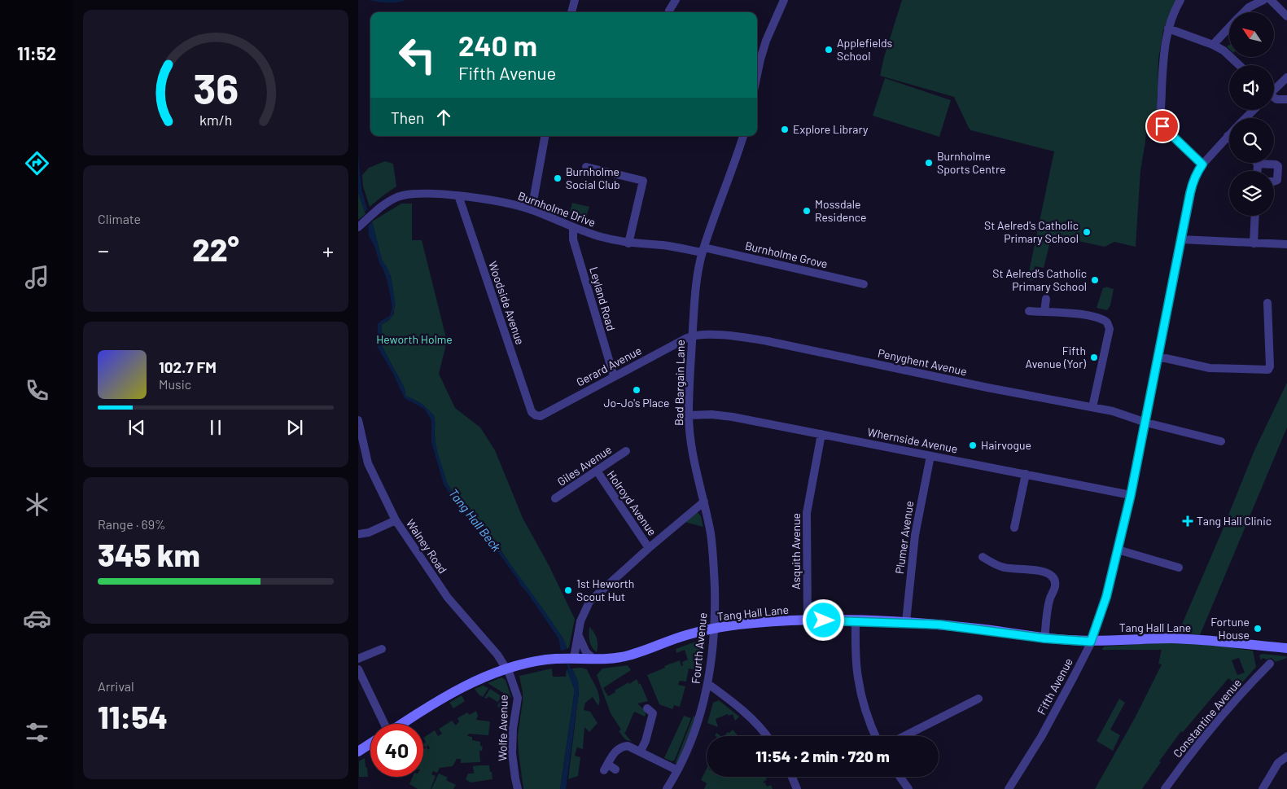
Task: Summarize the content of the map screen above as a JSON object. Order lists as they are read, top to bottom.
{
  "streets": {
    "street": [
      "Burnholme Drive",
      "Burnholme Grove",
      "Leyland Road",
      "Woodside Avenue",
      "Penyghent Avenue",
      "Gerard Avenue",
      "Bad Bargain Lane",
      "Whernside Avenue",
      "Giles Avenue",
      "Holroyd Avenue",
      "Plumer Avenue",
      "Walney Road",
      "Asquith Avenue",
      "Tang Hall Lane",
      "Fourth Avenue",
      "Fifth Avenue",
      "Constantine Avenue",
      "Wolfe Avenue"
    ]
  },
  "crossings": [
    ["Burnholme Drive", "Burnholme Grove"],
    ["Burnholme Drive", "Leyland Road"],
    ["Burnholme Drive", "Woodside Avenue"],
    ["Burnholme Drive", "Bad Bargain Lane"],
    ["Burnholme Grove", "Bad Bargain Lane"],
    ["Leyland Road", "Gerard Avenue"],
    ["Woodside Avenue", "Gerard Avenue"],
    ["Penyghent Avenue", "Gerard Avenue"],
    ["Penyghent Avenue", "Bad Bargain Lane"],
    ["Penyghent Avenue", "Fifth Avenue"],
    ["Gerard Avenue", "Bad Bargain Lane"],
    ["Bad Bargain Lane", "Whernside Avenue"],
    ["Bad Bargain Lane", "Fourth Avenue"],
    ["Whernside Avenue", "Plumer Avenue"],
    ["Whernside Avenue", "Asquith Avenue"],
    ["Whernside Avenue", "Fifth Avenue"],
    ["Giles Avenue", "Holroyd Avenue"],
    ["Plumer Avenue", "Tang Hall Lane"],
    ["Walney Road", "Tang Hall Lane"],
    ["Walney Road", "Wolfe Avenue"],
    ["Asquith Avenue", "Tang Hall Lane"],
    ["Tang Hall Lane", "Fourth Avenue"],
    ["Tang Hall Lane", "Fifth Avenue"],
    ["Tang Hall Lane", "Wolfe Avenue"]
  ],
  "water": ["Tang Hall Beck"],
  "parks": ["Heworth Holme"],
  "places": {
    "other": [
      "Applefields School",
      "Explore Library",
      "Burnholme Sports Centre",
      "Burnholme Social Club",
      "Mossdale Residence",
      "St Aelred's Catholic Primary School",
      "St Aelred’s Catholic Primary School",
      "Fifth Avenue (Yor)",
      "Jo-Jo's Place",
      "Hairvogue",
      "1st Heworth Scout Hut",
      "Fortune House"
    ],
    "health": ["Tang Hall Clinic"]
  },
  "north": "top left",
  "page": {
    "tabs": "11:52",
    "turn": ["240 m", "Fifth Avenue"],
    "then": "Then",
    "tile": [
      "Climate",
      ["Range · 69%", "345 km"],
      ["Arrival", "11:54"]
    ],
    "heat": ["−", "22°", "+"],
    "song": ["102.7 FM", "Music"],
    "limit": "40",
    "trip": "11:54 · 2 min · 720 m",
    "gauge": ["36", "km/h"]
  }
}
